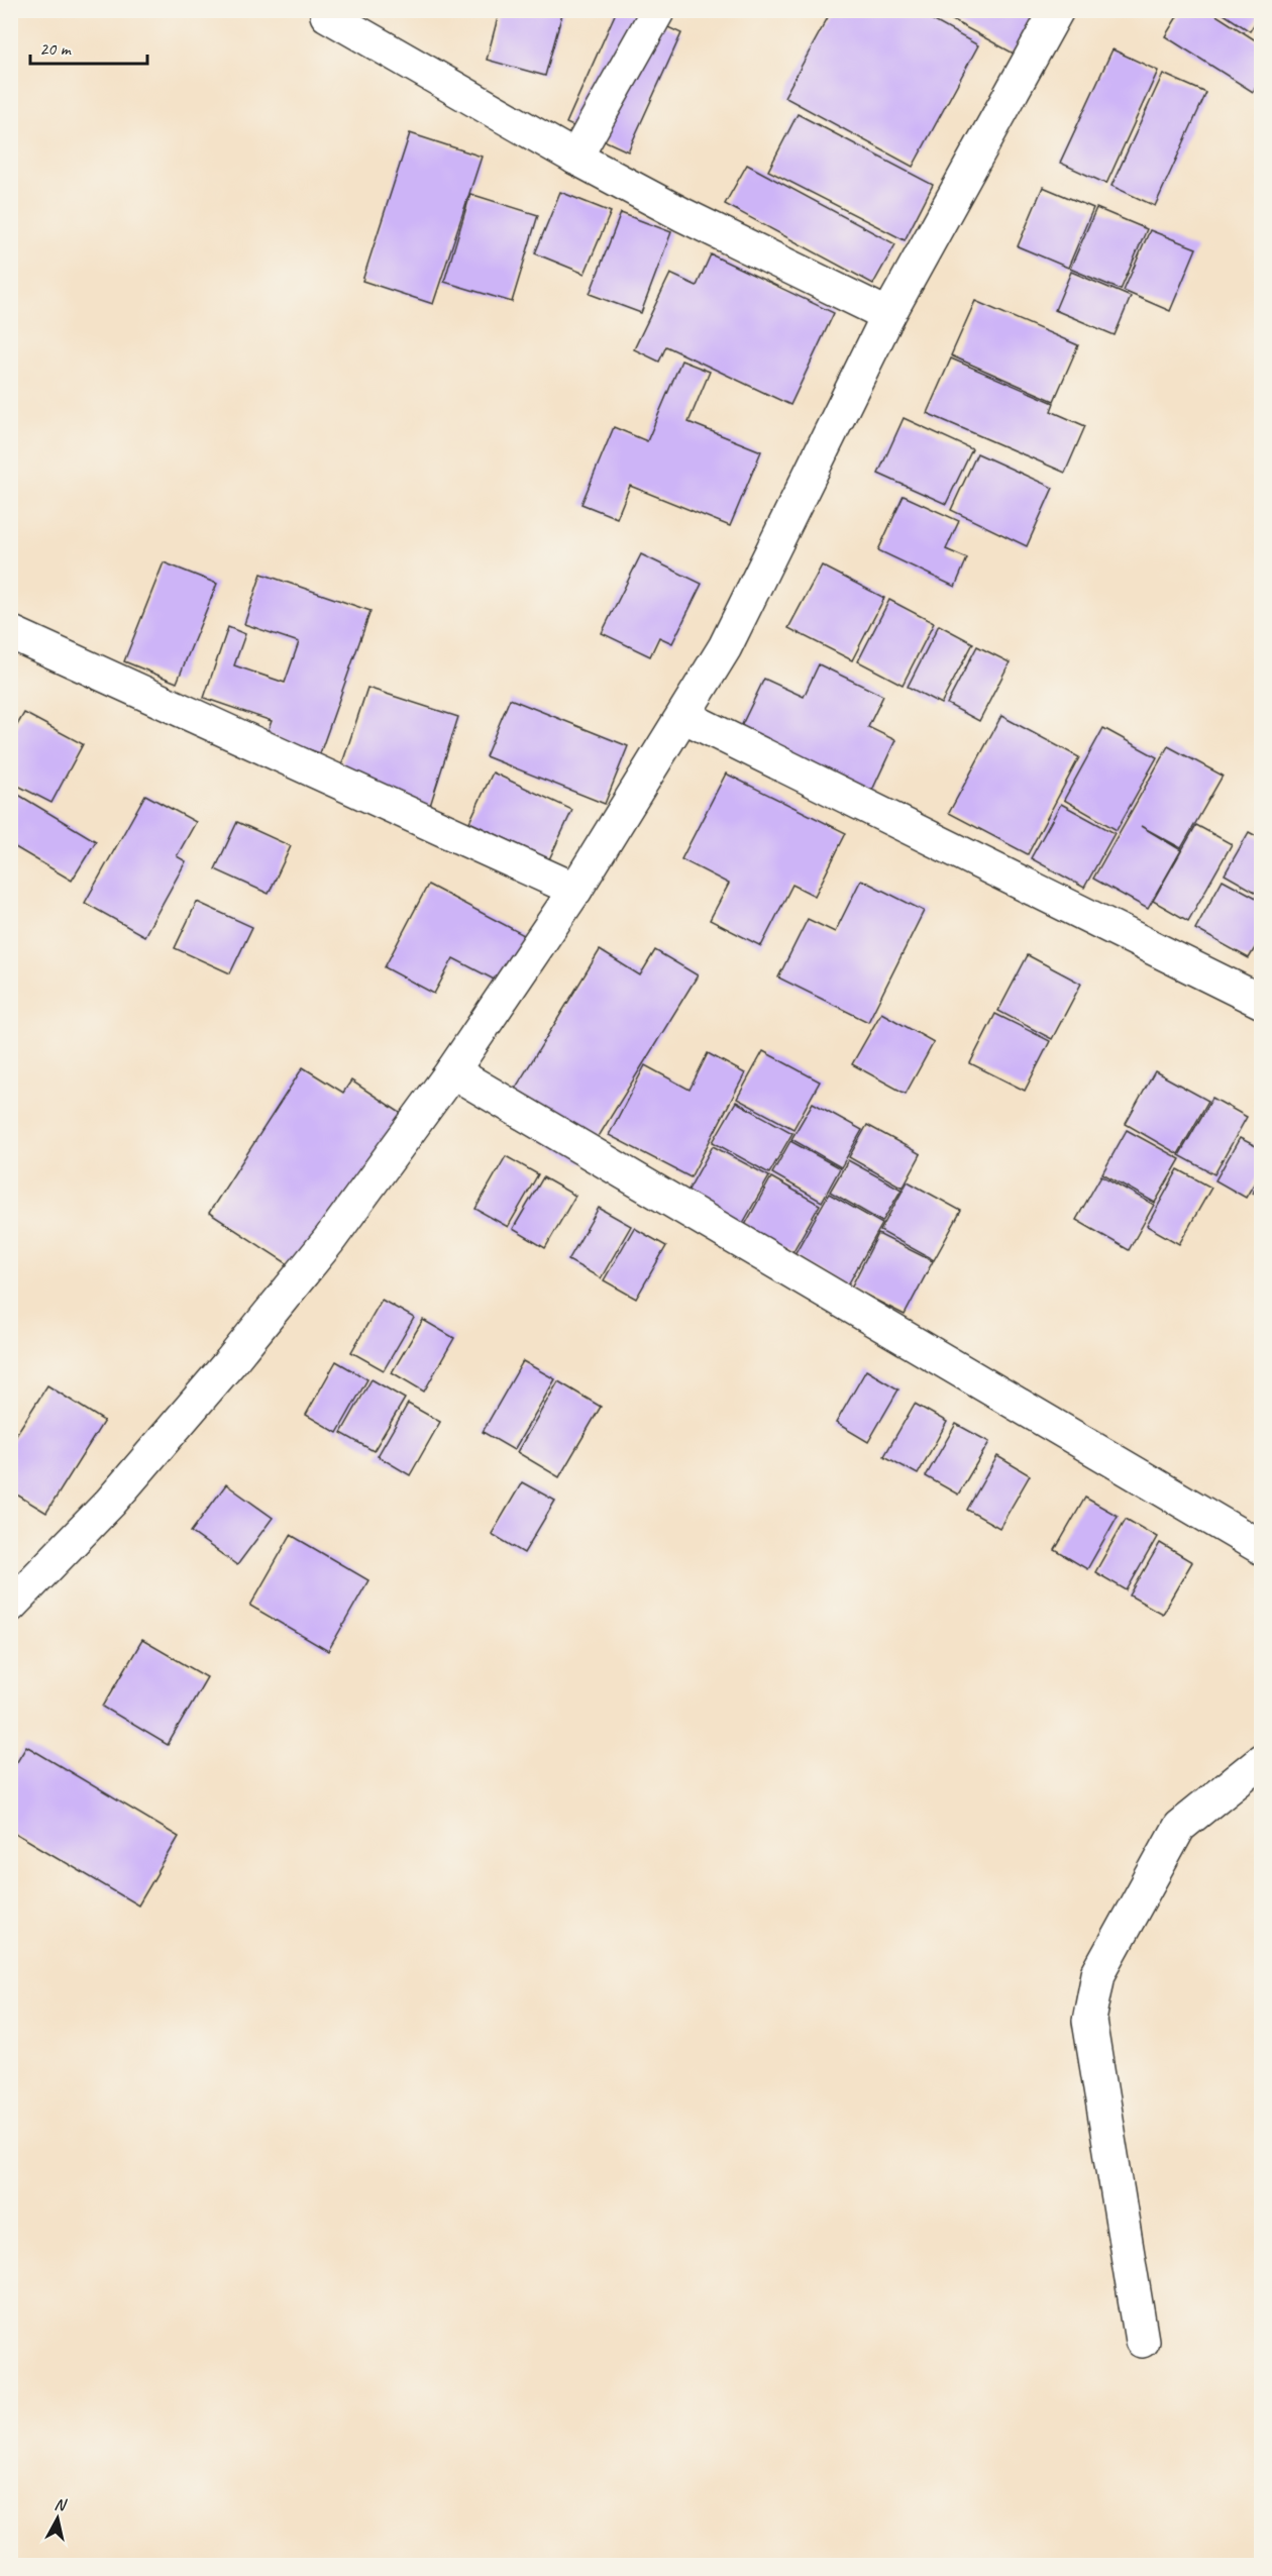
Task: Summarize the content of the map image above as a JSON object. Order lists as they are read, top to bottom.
{
  "scale_bar": "20 m",
  "north": "top"
}
